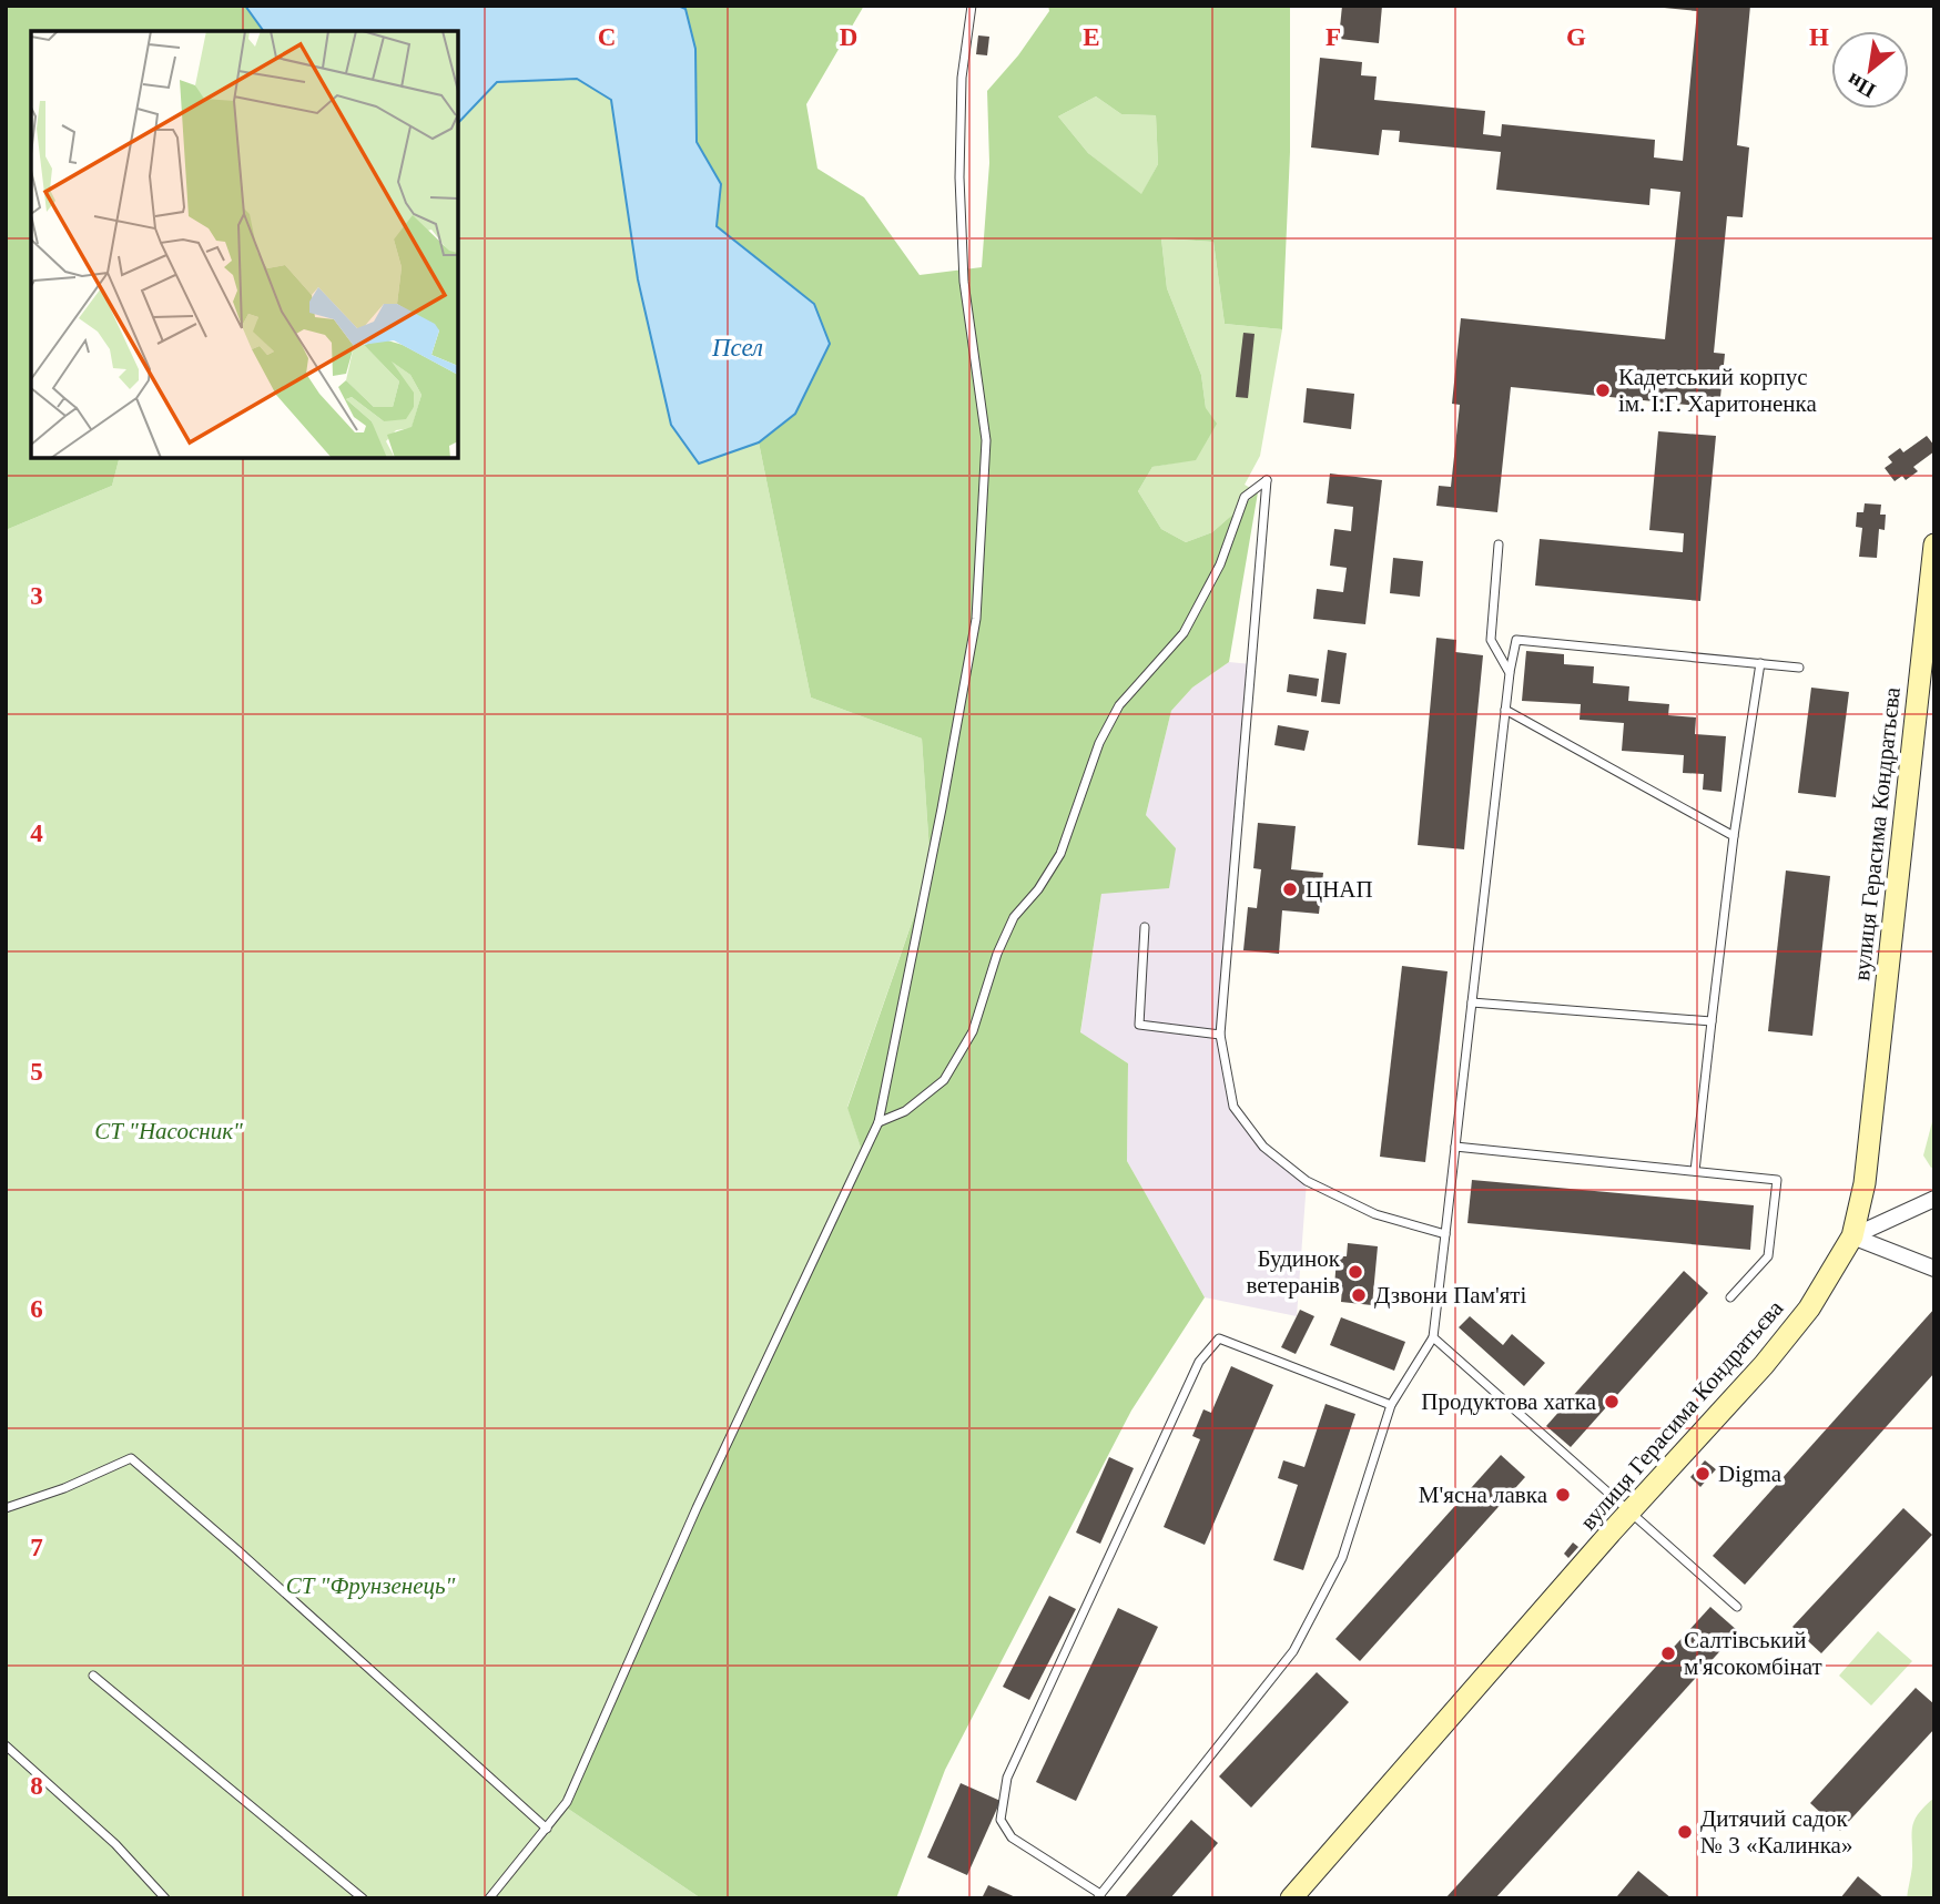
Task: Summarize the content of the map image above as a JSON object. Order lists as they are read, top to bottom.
{
  "streets": {
    "main road": ["вулиця Герасима Кондратьєва"]
  },
  "water": ["Псел"],
  "parks": ["СТ \"Насосник\"", "СТ \"Фрунзенець\""],
  "places": [
    "Кадетський корпус ім. І.Г. Харитоненка",
    "ЦНАП",
    "Будинок ветеранів",
    "Дзвони Пам'яті",
    "Продуктова хатка",
    "Digma",
    "М'ясна лавка",
    "Салтівський м'ясокомбінат",
    "Дитячий садок № 3 «Калинка»"
  ],
  "north": "bottom left",
  "grid": {
    "columns": [
      "C",
      "D",
      "E",
      "F",
      "G",
      "H"
    ],
    "rows": [
      "3",
      "4",
      "5",
      "6",
      "7",
      "8"
    ]
  }
}
